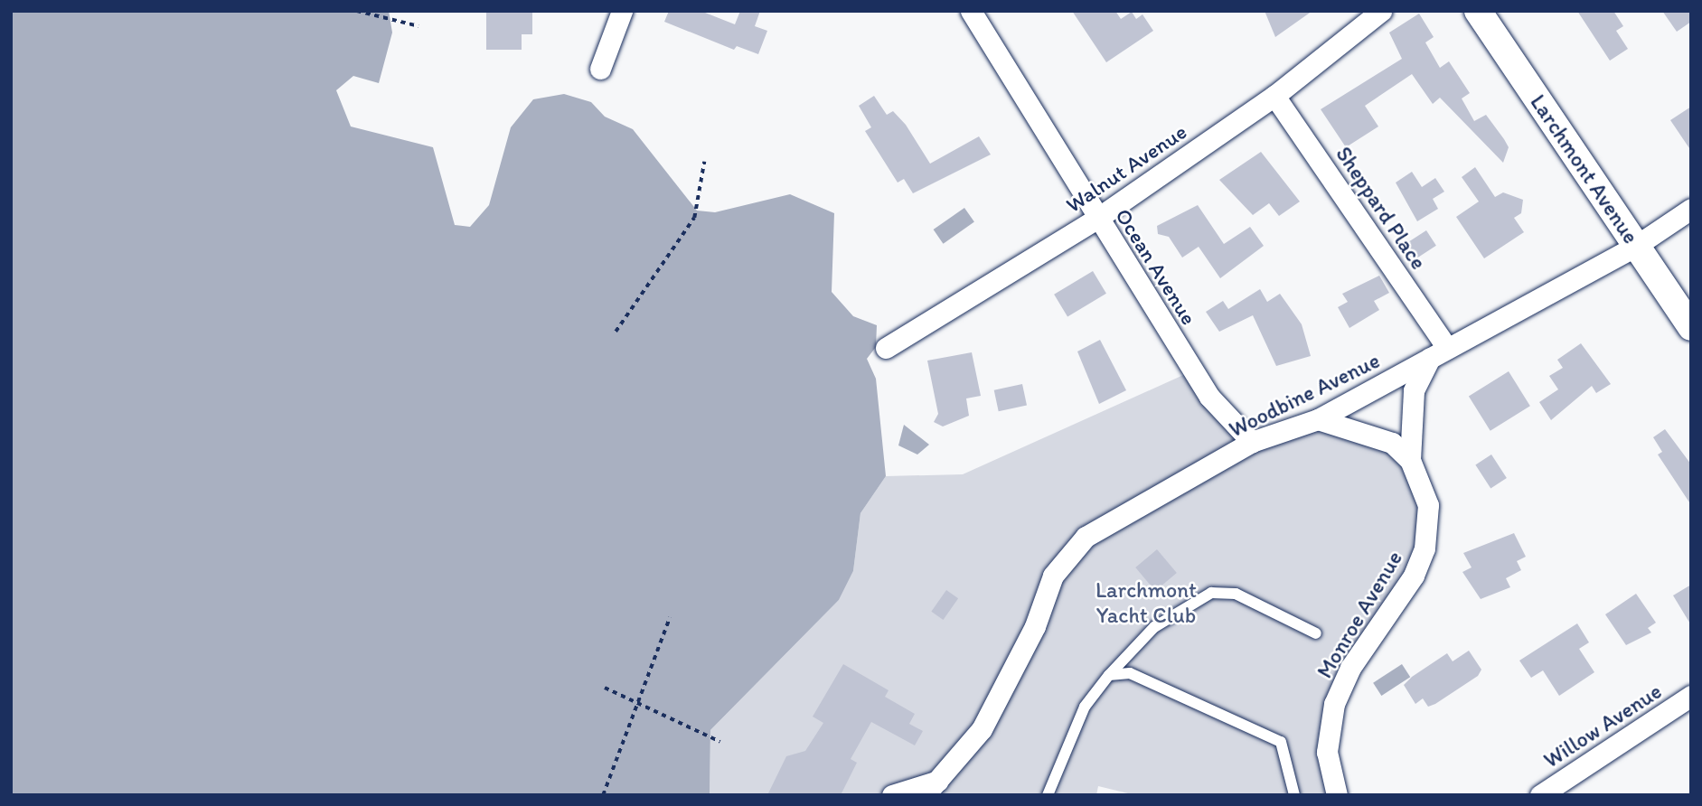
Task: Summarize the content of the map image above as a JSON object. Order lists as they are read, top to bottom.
{
  "streets": {
    "street": [
      "Walnut Avenue",
      "Larchmont Avenue",
      "Sheppard Place",
      "Ocean Avenue",
      "Woodbine Avenue",
      "Monroe Avenue",
      "Willow Avenue"
    ]
  },
  "crossings": [
    ["Walnut Avenue", "Sheppard Place"],
    ["Walnut Avenue", "Ocean Avenue"],
    ["Larchmont Avenue", "Woodbine Avenue"],
    ["Sheppard Place", "Woodbine Avenue"],
    ["Sheppard Place", "Monroe Avenue"],
    ["Ocean Avenue", "Woodbine Avenue"],
    ["Woodbine Avenue", "Monroe Avenue"]
  ],
  "parks": ["Larchmont Yacht Club"]
}
